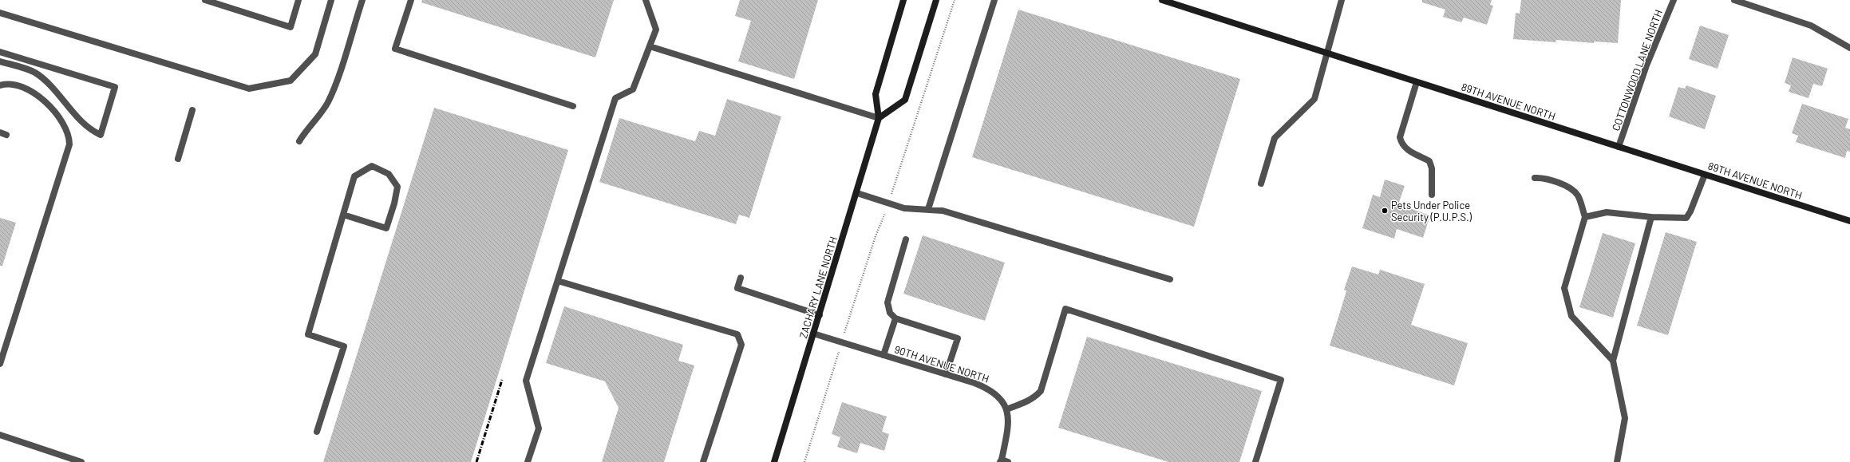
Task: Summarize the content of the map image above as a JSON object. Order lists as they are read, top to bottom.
{
  "streets": {
    "street": [
      "COTTONWOOD LANE NORTH",
      "89TH AVENUE NORTH",
      "ZACHARY LANE NORTH",
      "90TH AVENUE NORTH"
    ]
  },
  "crossings": [
    ["COTTONWOOD LANE NORTH", "89TH AVENUE NORTH"],
    ["ZACHARY LANE NORTH", "90TH AVENUE NORTH"]
  ],
  "places": ["Pets Under Police Security (P.U.P.S.)"]
}
